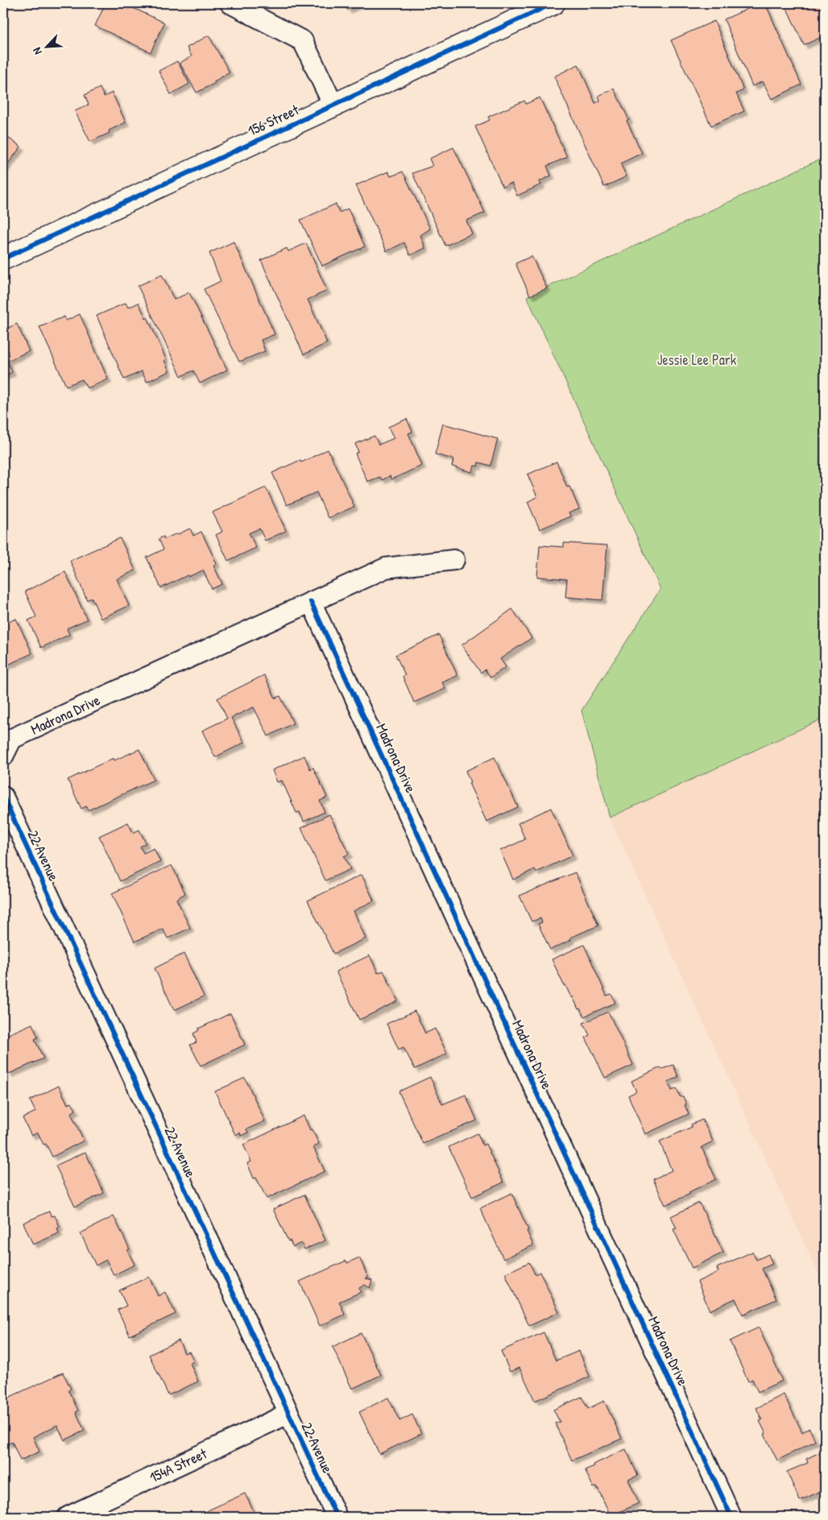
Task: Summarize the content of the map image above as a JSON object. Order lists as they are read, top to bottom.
{
  "streets": {
    "street": [
      "156 Street",
      "Madrona Drive",
      "22 Avenue",
      "154A Street"
    ]
  },
  "crossings": [
    ["22 Avenue", "154A Street"]
  ],
  "parks": ["Jessie Lee Park"],
  "north": "bottom left"
}
